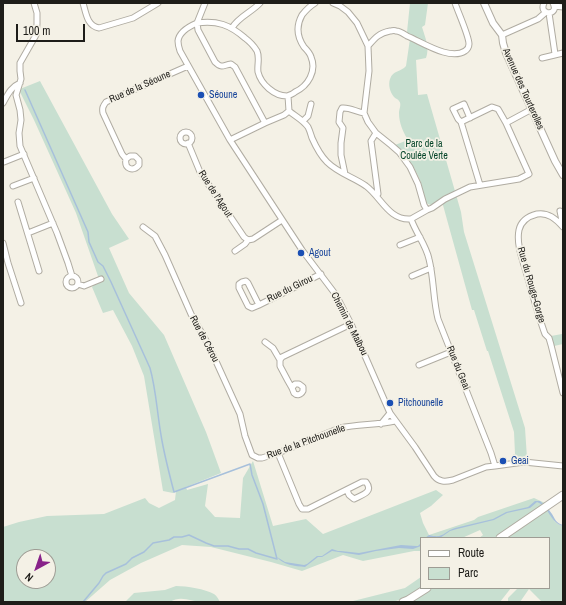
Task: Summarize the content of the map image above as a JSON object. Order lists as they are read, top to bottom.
{
  "streets": {
    "street": [
      "Rue de la Séoune",
      "Avenue des Tourterelles",
      "Rue de l'Agout",
      "Rue du Rouge-Gorge",
      "Rue du Girou",
      "Chemin de Malbou",
      "Rue de Cérou",
      "Rue du Geai",
      "Rue de la Pitchounelle"
    ]
  },
  "crossings": [
    ["Rue de la Séoune", "Chemin de Malbou"],
    ["Rue du Girou", "Chemin de Malbou"],
    ["Chemin de Malbou", "Rue du Geai"],
    ["Chemin de Malbou", "Rue de la Pitchounelle"],
    ["Rue de Cérou", "Rue de la Pitchounelle"]
  ],
  "parks": ["Parc de la Coulée Verte"],
  "places": [
    "Séoune",
    "Agout",
    "Pitchounelle",
    "Geai"
  ],
  "legend": ["Route", "Parc"],
  "scale_bar": "100 m",
  "north": "bottom left"
}
